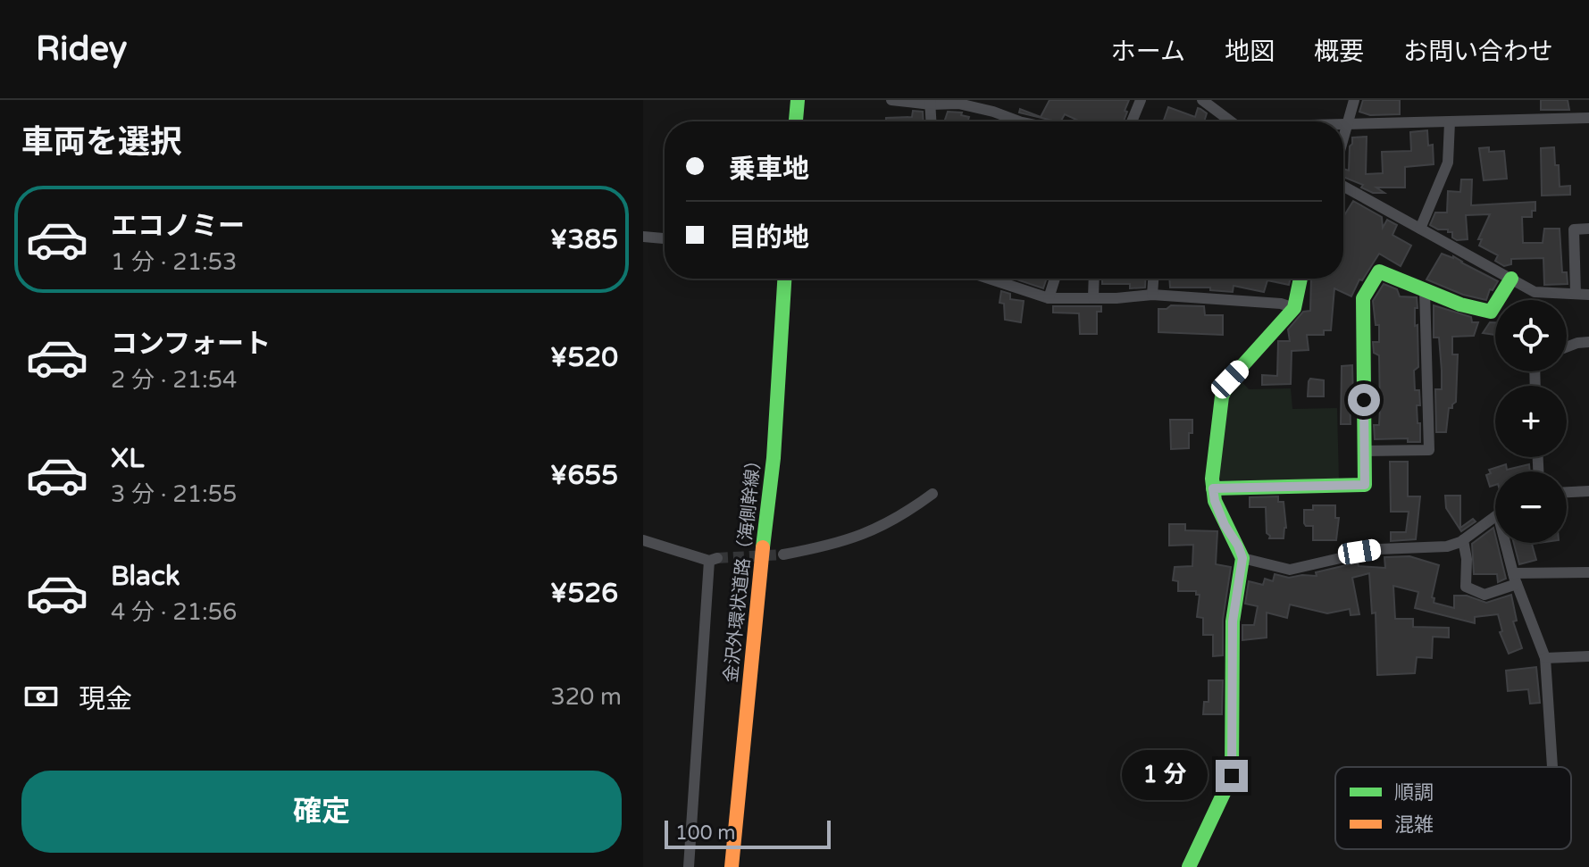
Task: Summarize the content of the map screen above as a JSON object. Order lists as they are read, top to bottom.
{
  "streets": {
    "street": ["金沢外環状道路（海側幹線）"]
  },
  "legend": ["順調", "混雑"],
  "scale_bar": "100 m",
  "page": {
    "header": "Ridey",
    "nav": [
      "ホーム",
      "地図",
      "概要",
      "お問い合わせ"
    ],
    "heading": "車両を選択",
    "banner": ["乗車地", "目的地"],
    "list": [
      {
        "name": "エコノミー",
        "note": "1 分 · 21:53",
        "value": "¥385"
      },
      {
        "name": "コンフォート",
        "note": "2 分 · 21:54",
        "value": "¥520"
      },
      {
        "name": "XL",
        "note": "3 分 · 21:55",
        "value": "¥655"
      },
      {
        "name": "Black",
        "note": "4 分 · 21:56",
        "value": "¥526"
      }
    ],
    "map_buttons": ["+", "−"],
    "pay": ["現金", "320 m"],
    "bubble": "1 分",
    "buttons": "確定",
    "scale": "100 m"
  }
}
